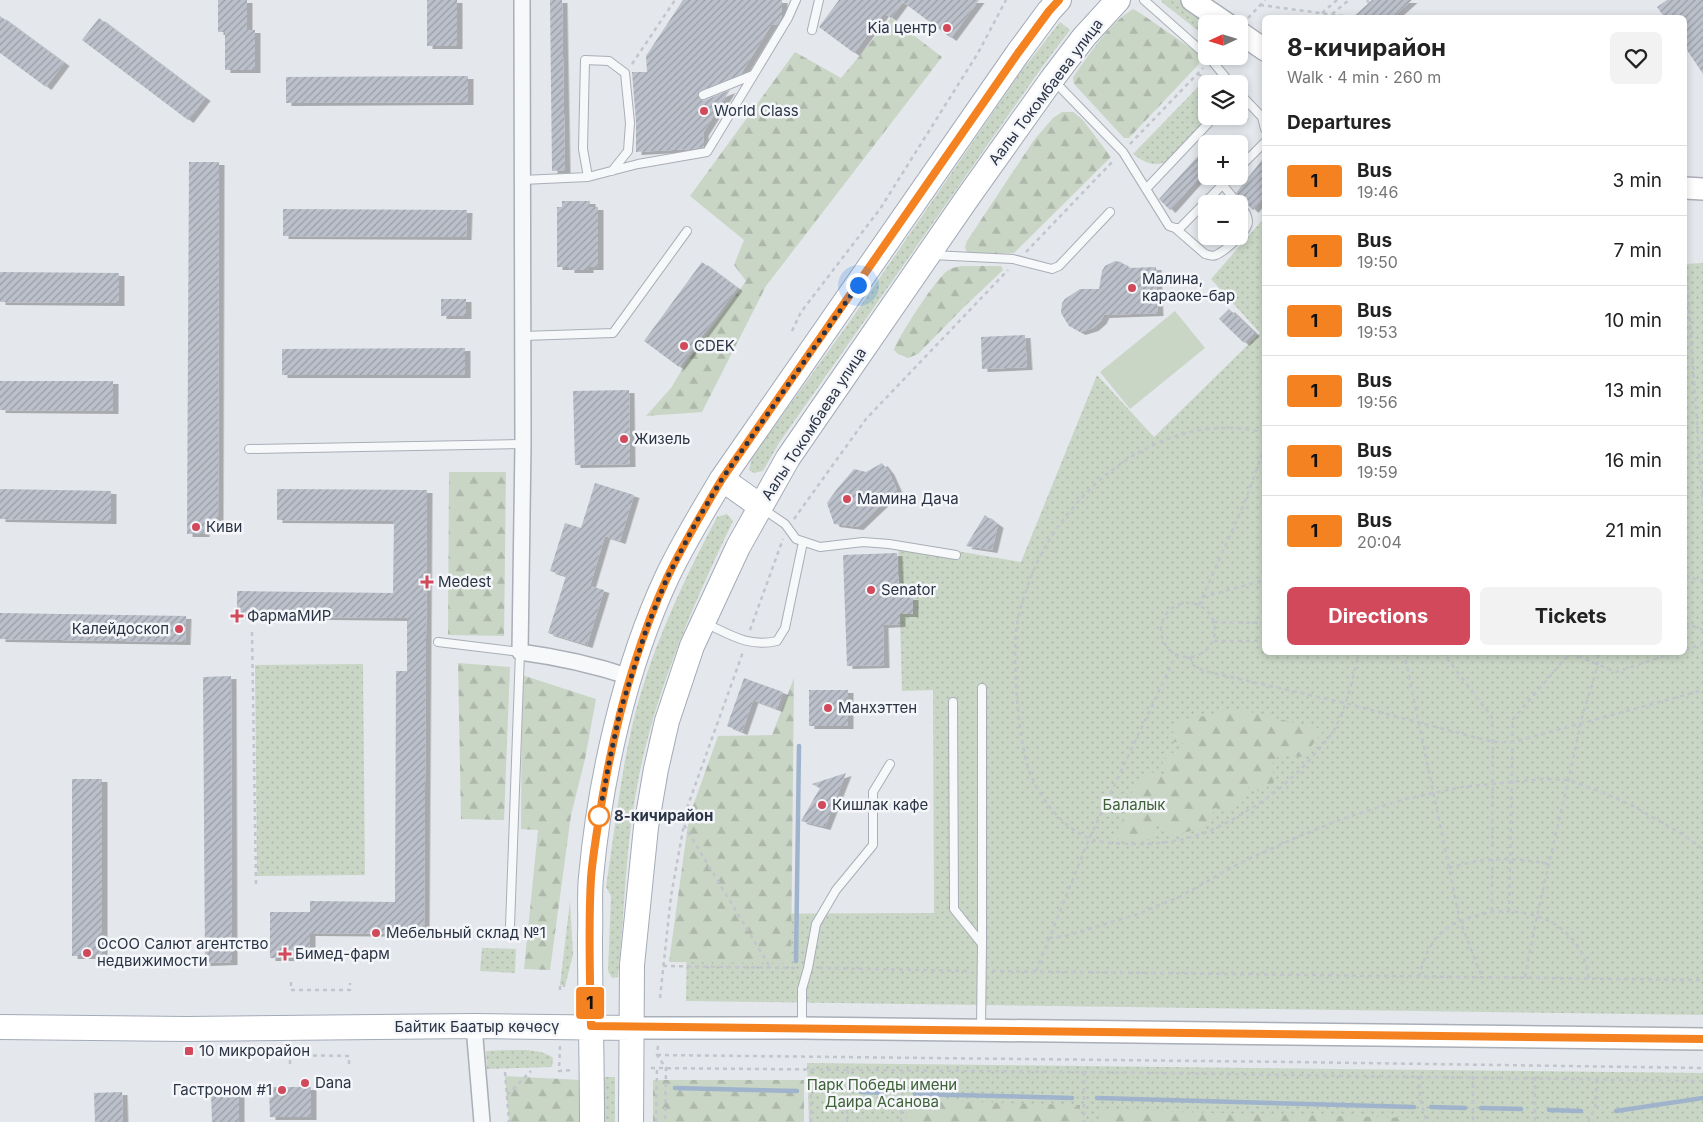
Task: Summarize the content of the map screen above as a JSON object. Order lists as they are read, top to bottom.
{
  "streets": {
    "main road": ["Аалы Токомбаева улица", "Байтик Баатыр көчөсү"]
  },
  "crossings": [
    ["Аалы Токомбаева улица", "Байтик Баатыр көчөсү"]
  ],
  "parks": ["Балалык", "Парк Победы имени Даира Асанова"],
  "places": {
    "other": [
      "Kia центр",
      "World Class",
      "Малина, караоке-бар",
      "CDEK",
      "Жизель",
      "Мамина Дача",
      "Киви",
      "Senator",
      "Калейдоскоп",
      "Манхэттен",
      "Кишлак кафе",
      "8-кичирайон",
      "Мебельный склад №1",
      "ОсОО Салют агентство недвижимости",
      "Dana",
      "Гастроном #1"
    ],
    "health": ["Medest", "ФармаМИР", "Бимед-фарм"],
    "transit": ["10 микрорайон"]
  },
  "lines": ["bus line 1"],
  "north": "left",
  "page": {
    "on_map": "1",
    "map_buttons": ["+", "−"],
    "heading": [
      ["8-кичирайон", "Walk · 4 min · 260 m"],
      "Departures"
    ],
    "list": [
      {
        "mark": "1",
        "name": "Bus",
        "note": "19:46",
        "value": "3 min"
      },
      {
        "mark": "1",
        "name": "Bus",
        "note": "19:50",
        "value": "7 min"
      },
      {
        "mark": "1",
        "name": "Bus",
        "note": "19:53",
        "value": "10 min"
      },
      {
        "mark": "1",
        "name": "Bus",
        "note": "19:56",
        "value": "13 min"
      },
      {
        "mark": "1",
        "name": "Bus",
        "note": "19:59",
        "value": "16 min"
      },
      {
        "mark": "1",
        "name": "Bus",
        "note": "20:04",
        "value": "21 min"
      }
    ],
    "buttons": ["Directions", "Tickets"]
  }
}
